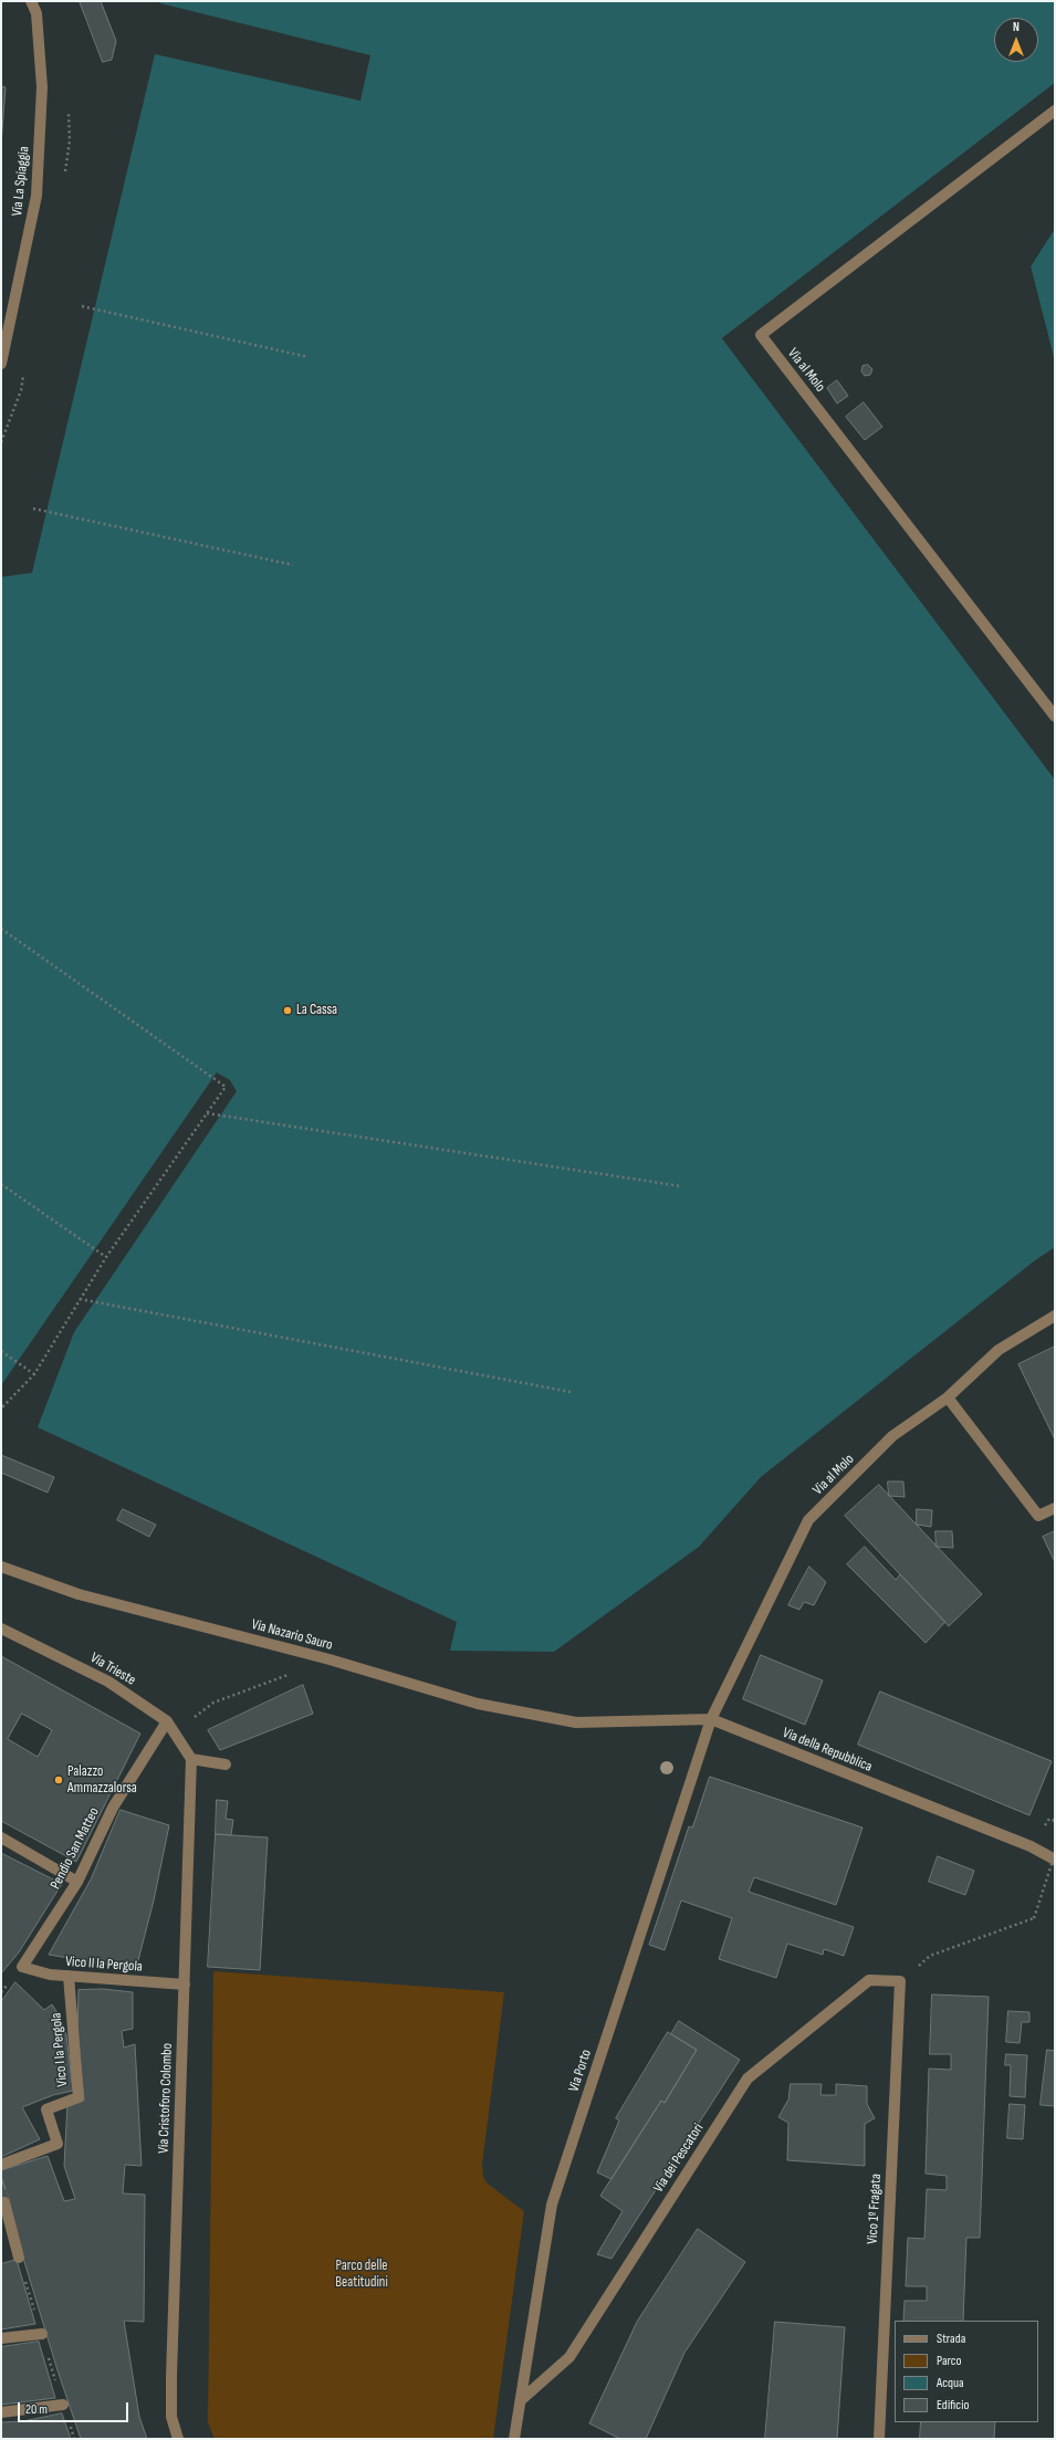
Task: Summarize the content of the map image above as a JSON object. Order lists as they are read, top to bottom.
{
  "streets": {
    "street": [
      "Via La Spiaggia",
      "Via al Molo",
      "Via Nazario Sauro",
      "Via Trieste",
      "Via della Repubblica",
      "Pendio San Matteo",
      "Vico II la Pergola",
      "Vico I la Pergola",
      "Via Porto",
      "Via Cristoforo Colombo",
      "Via dei Pescatori",
      "Vico 1º Fragata"
    ]
  },
  "crossings": [
    ["Via al Molo", "Via della Repubblica"],
    ["Via al Molo", "Via Porto"],
    ["Via Nazario Sauro", "Via della Repubblica"],
    ["Via Trieste", "Pendio San Matteo"],
    ["Via Trieste", "Via Cristoforo Colombo"],
    ["Via della Repubblica", "Via Porto"],
    ["Pendio San Matteo", "Vico II la Pergola"],
    ["Vico II la Pergola", "Vico I la Pergola"],
    ["Vico II la Pergola", "Via Cristoforo Colombo"],
    ["Via Porto", "Via dei Pescatori"],
    ["Via dei Pescatori", "Vico 1º Fragata"]
  ],
  "parks": ["Parco delle Beatitudini"],
  "places": ["La Cassa", "Palazzo Ammazzalorsa"],
  "legend": [
    "Strada",
    "Parco",
    "Acqua",
    "Edificio"
  ],
  "scale_bar": "20 m",
  "north": "top"
}
